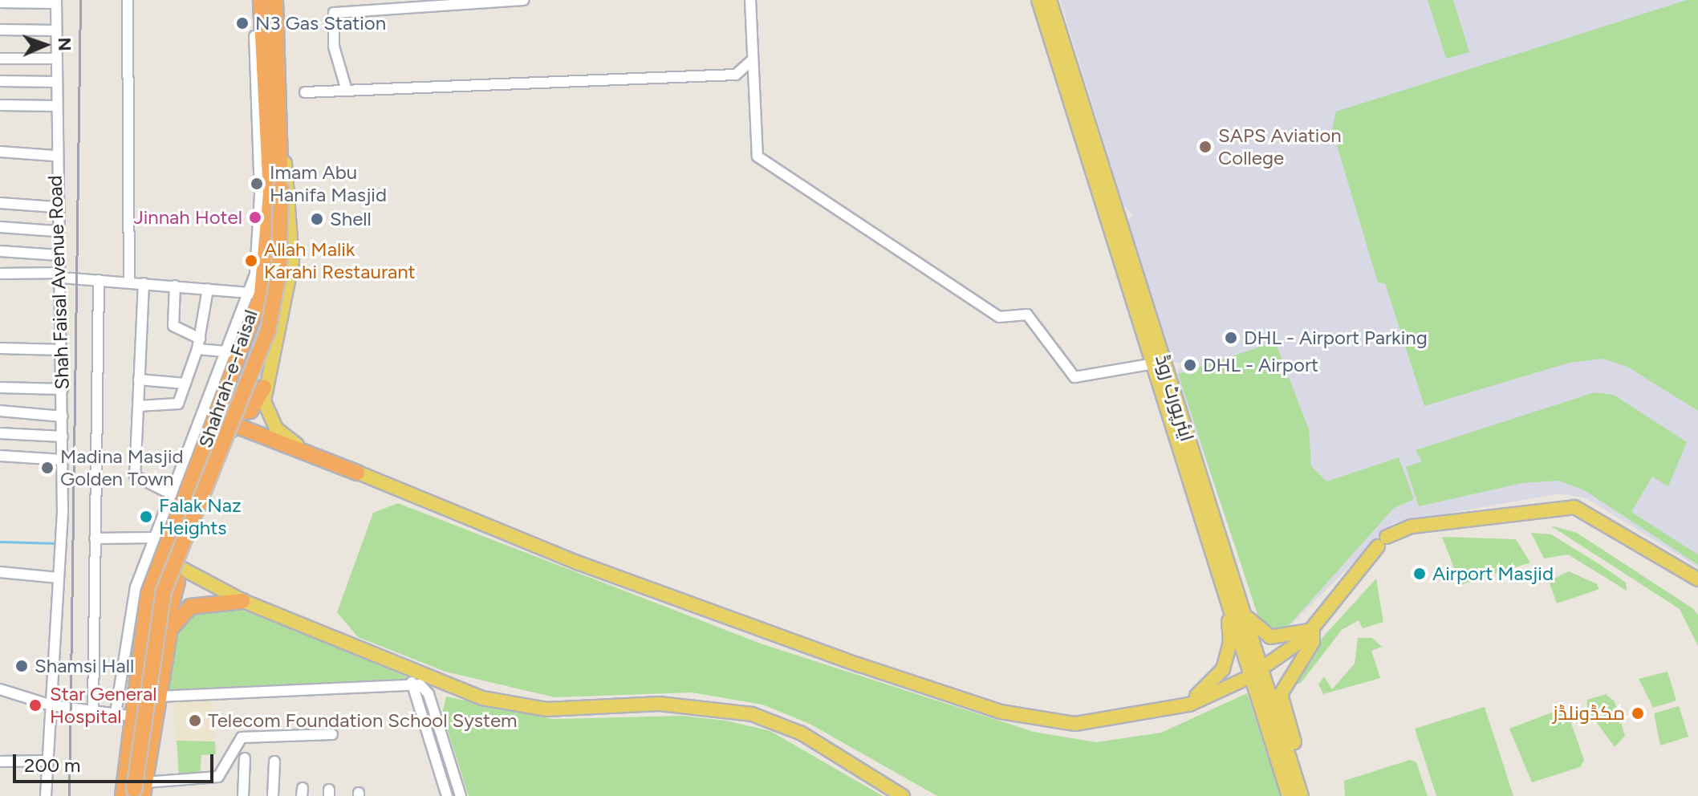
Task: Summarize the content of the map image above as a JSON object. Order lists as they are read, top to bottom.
{
  "streets": {
    "highway": ["Shahrah-e-Faisal"],
    "main road": ["ایئرپورٹ روڈ"],
    "street": ["Shah Faisal Avenue Road"]
  },
  "places": [
    "N3 Gas Station",
    "SAPS Aviation College",
    "Imam Abu Hanifa Masjid",
    "Jinnah Hotel",
    "Shell",
    "Allah Malik Karahi Restaurant",
    "DHL - Airport Parking",
    "DHL - Airport",
    "Madina Masjid Golden Town",
    "Falak Naz Heights",
    "Airport Masjid",
    "Shamsi Hall",
    "Star General Hospital",
    "مکڈونلڈز",
    "Telecom Foundation School System"
  ],
  "scale_bar": "200 m",
  "north": "right"
}
